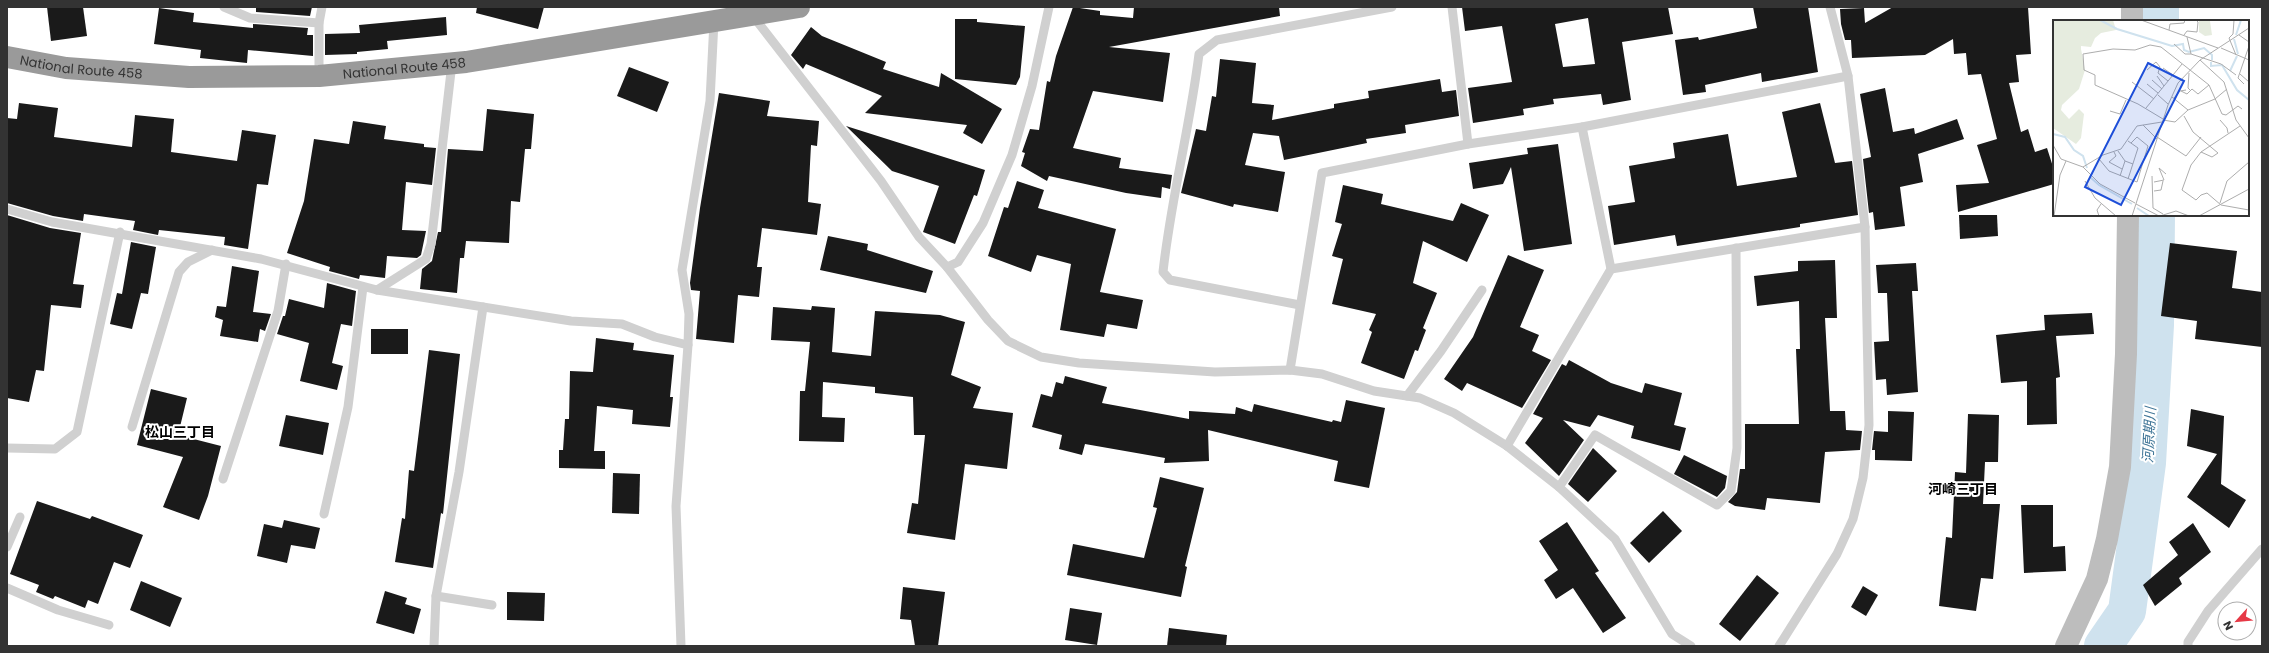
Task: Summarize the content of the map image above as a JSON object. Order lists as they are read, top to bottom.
{
  "streets": {
    "highway": ["National Route 458"]
  },
  "districts": ["松山三丁目", "河崎三丁目"],
  "water": ["河原期川"],
  "north": "bottom left"
}
